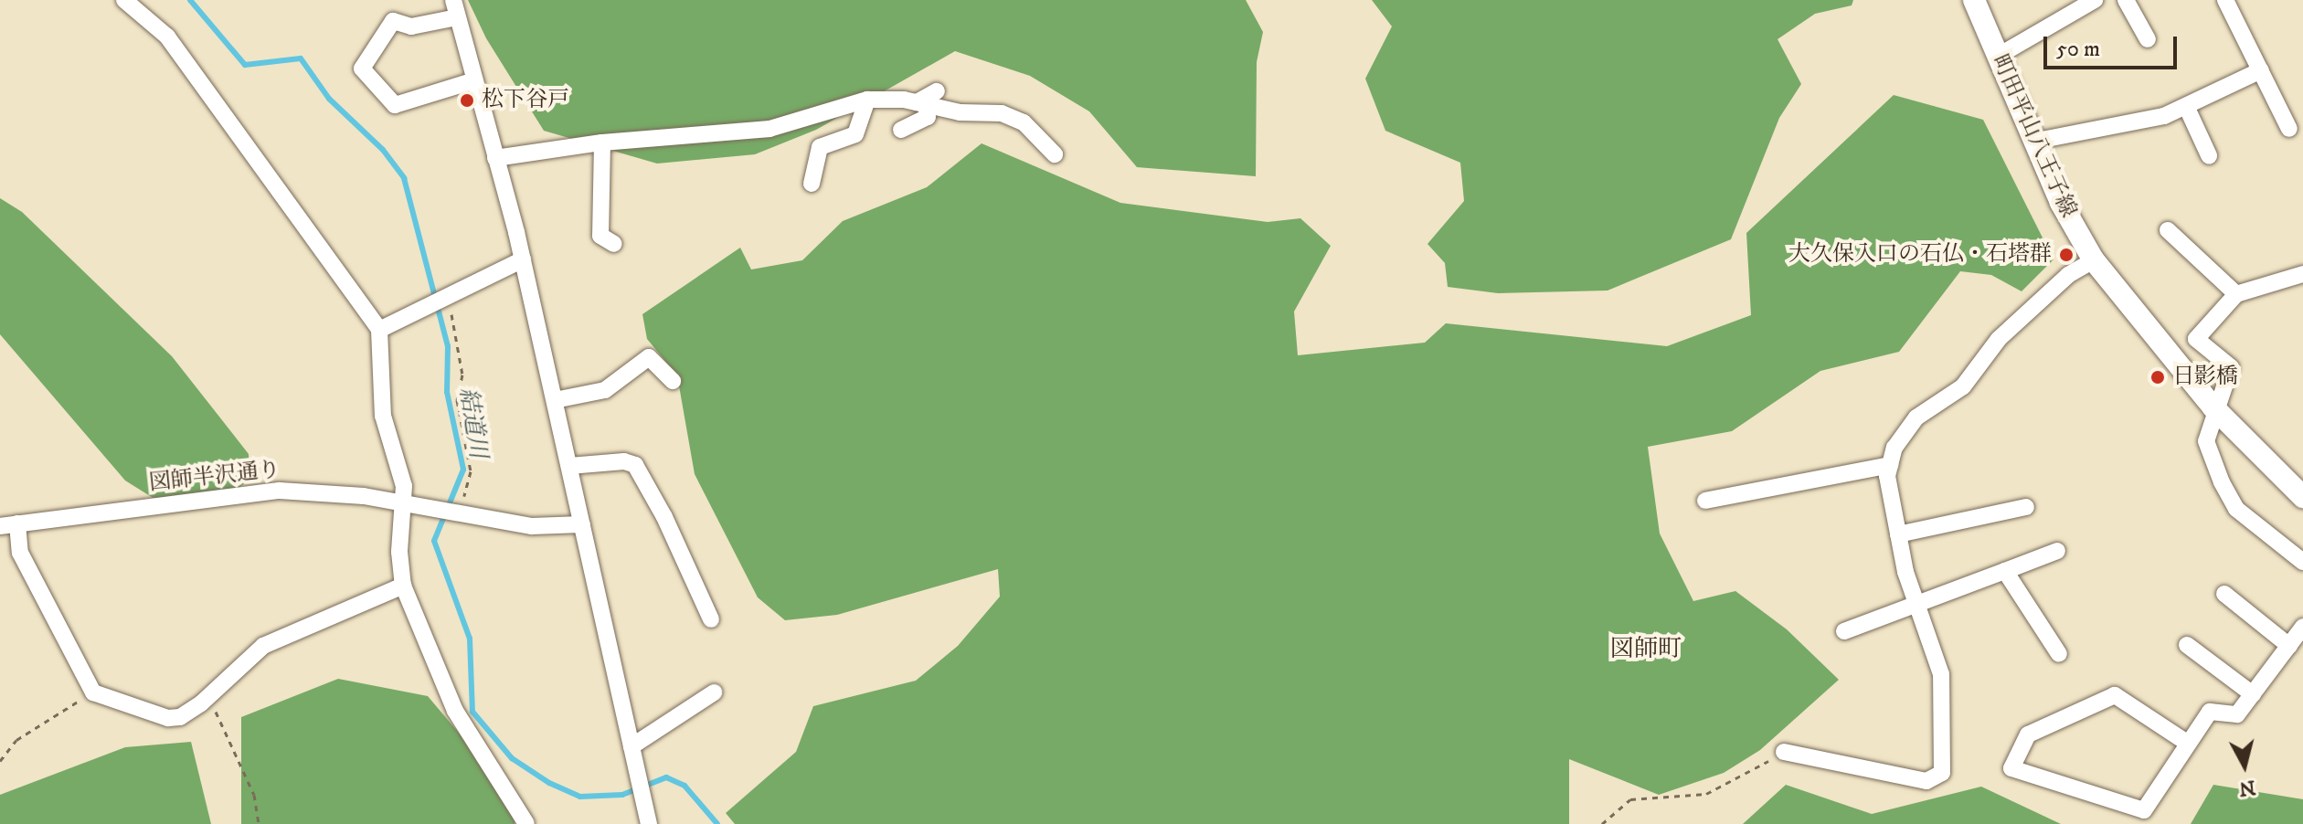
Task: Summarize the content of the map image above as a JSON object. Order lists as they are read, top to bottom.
{
  "streets": {
    "main road": ["町田平山八王子線"],
    "street": ["図師半沢通り"]
  },
  "districts": ["図師町"],
  "water": ["結道川"],
  "places": ["松下谷戸", "大久保入口の石仏・石塔群", "日影橋"],
  "scale_bar": "50 m",
  "north": "bottom"
}
